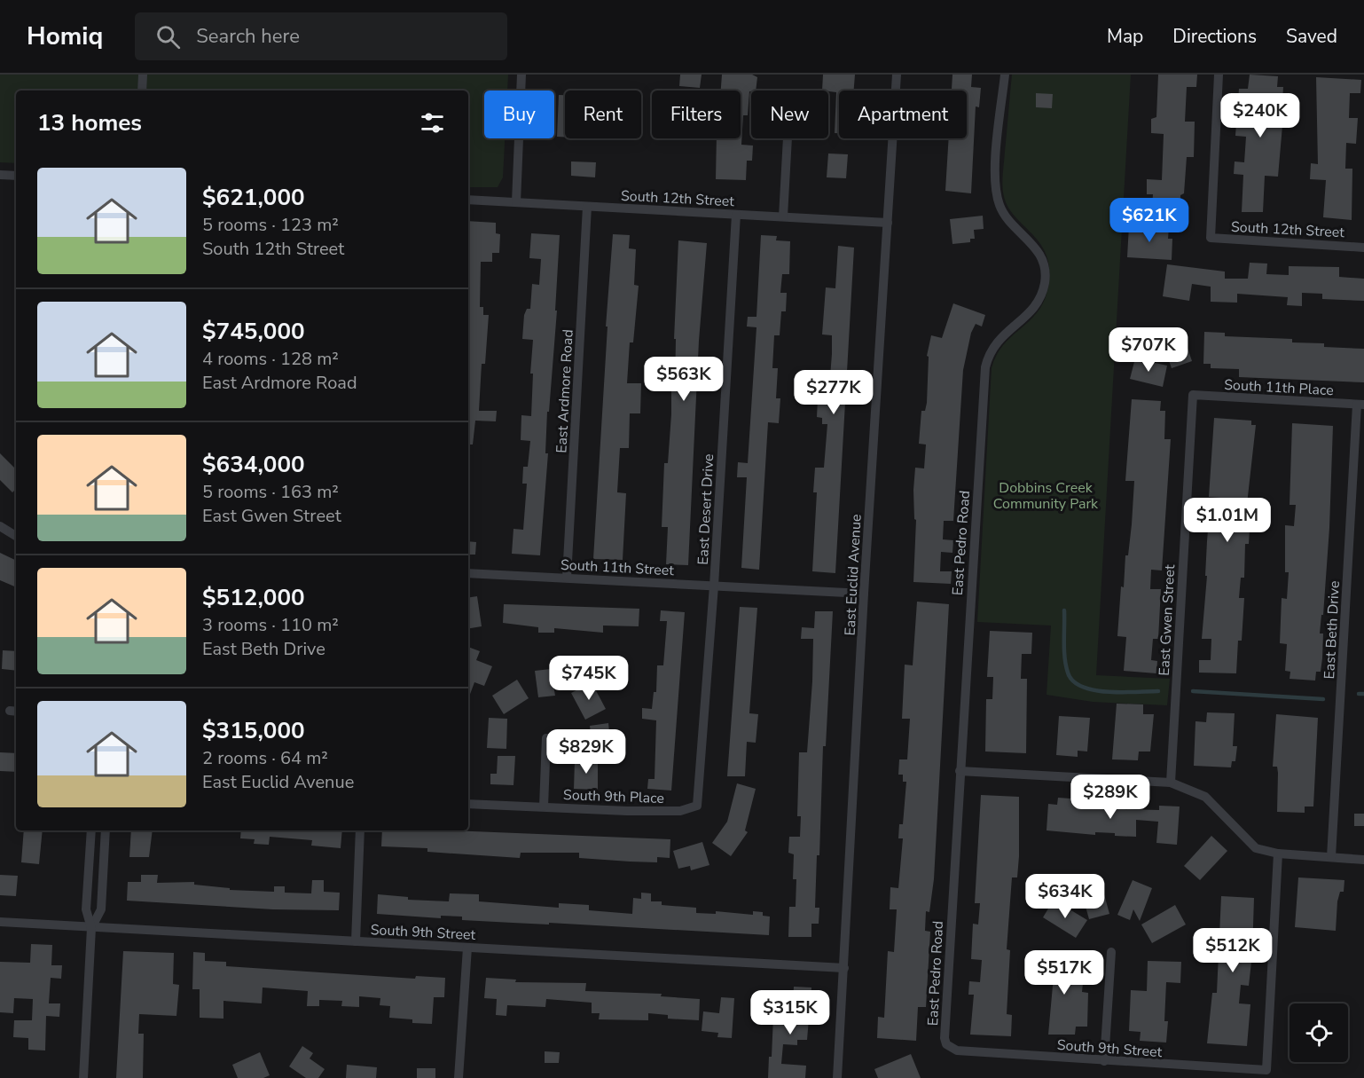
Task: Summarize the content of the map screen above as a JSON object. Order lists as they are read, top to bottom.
{
  "streets": {
    "street": [
      "South 12th Street",
      "South 11th Place",
      "East Ardmore Road",
      "East Desert Drive",
      "East Pedro Road",
      "South 11th Street",
      "East Euclid Avenue",
      "East Gwen Street",
      "East Beth Drive",
      "South 9th Place",
      "South 9th Street"
    ]
  },
  "crossings": [
    ["South 12th Street", "East Ardmore Road"],
    ["South 12th Street", "East Desert Drive"],
    ["South 12th Street", "East Euclid Avenue"],
    ["South 11th Place", "East Gwen Street"],
    ["South 11th Place", "East Beth Drive"],
    ["East Ardmore Road", "South 11th Street"],
    ["East Desert Drive", "South 11th Street"],
    ["East Desert Drive", "South 9th Place"],
    ["East Pedro Road", "South 9th Street"],
    ["South 11th Street", "East Euclid Avenue"],
    ["East Euclid Avenue", "South 9th Street"]
  ],
  "parks": ["Dobbins Creek Community Park"],
  "page": {
    "header": "Homiq",
    "search": "Search here",
    "nav": ["Map", "Directions", "Saved"],
    "chip": [
      "Buy",
      "Rent",
      "Filters",
      "New",
      "Apartment"
    ],
    "heading": "13 homes",
    "price": [
      "$240K",
      "$621K",
      "$707K",
      "$563K",
      "$277K",
      "$1.01M",
      "$745K",
      "$829K",
      "$289K",
      "$634K",
      "$512K",
      "$517K",
      "$315K"
    ],
    "list": [
      {
        "name": "$621,000",
        "note": "5 rooms · 123 m² · South 12th Street"
      },
      {
        "name": "$745,000",
        "note": "4 rooms · 128 m² · East Ardmore Road"
      },
      {
        "name": "$634,000",
        "note": "5 rooms · 163 m² · East Gwen Street"
      },
      {
        "name": "$512,000",
        "note": "3 rooms · 110 m² · East Beth Drive"
      },
      {
        "name": "$315,000",
        "note": "2 rooms · 64 m² · East Euclid Avenue"
      }
    ]
  }
}
